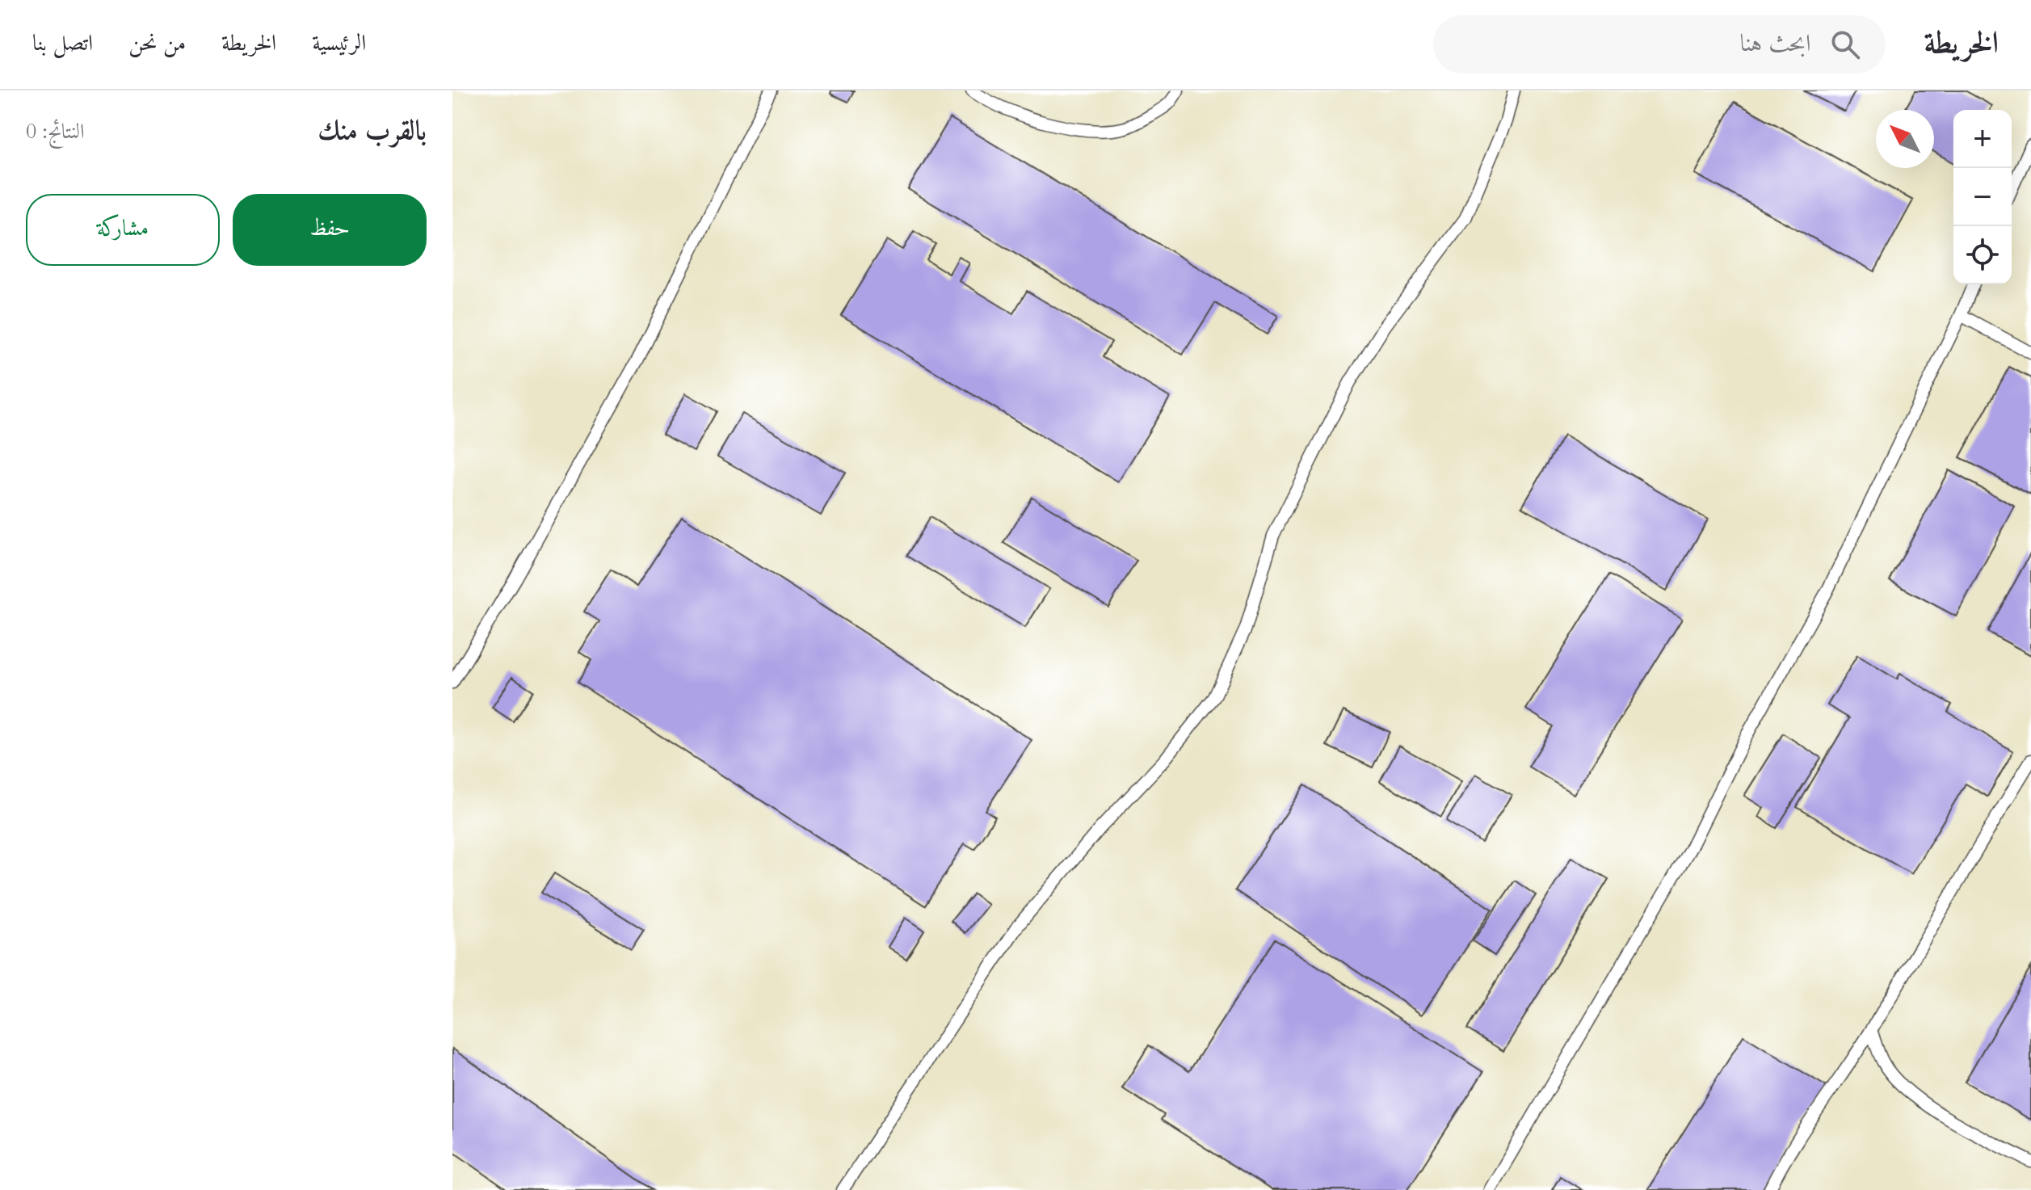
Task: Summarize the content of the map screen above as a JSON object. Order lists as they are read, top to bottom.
{
  "north": "top left",
  "page": {
    "header": "الخريطة",
    "search": "ابحث هنا",
    "nav": [
      "الرئيسية",
      "الخريطة",
      "من نحن",
      "اتصل بنا"
    ],
    "heading": ["بالقرب منك", "النتائج: 0"],
    "map_buttons": ["+", "−"],
    "buttons": ["حفظ", "مشاركة"]
  }
}
